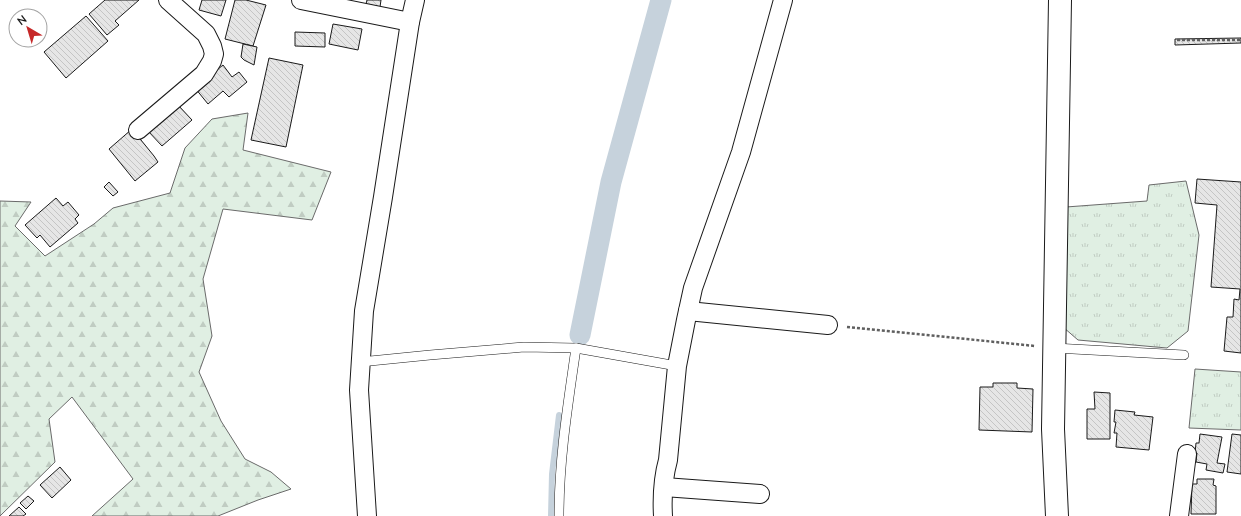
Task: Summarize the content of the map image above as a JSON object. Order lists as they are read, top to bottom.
{
  "north": "top left"
}
